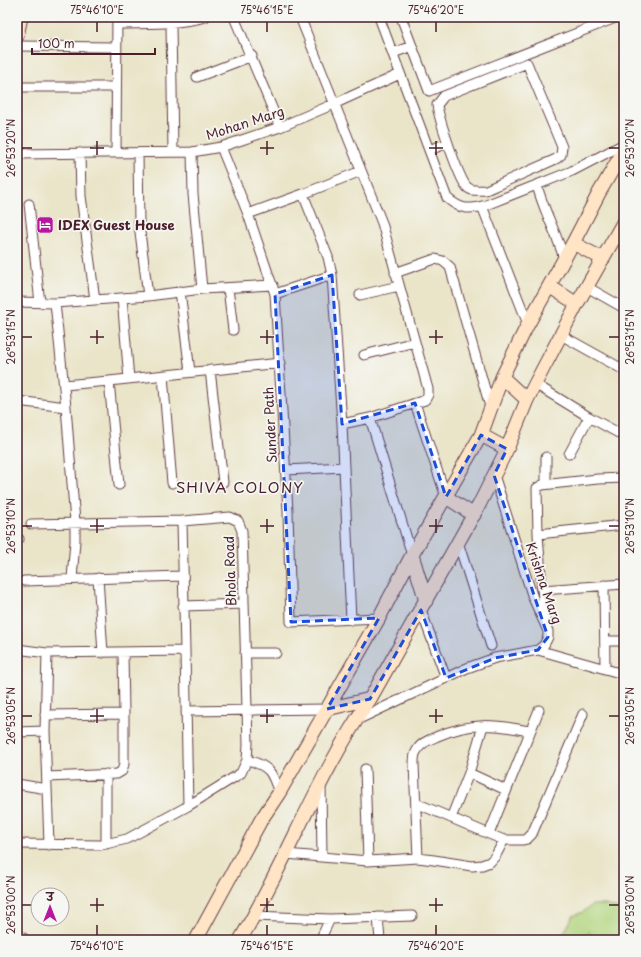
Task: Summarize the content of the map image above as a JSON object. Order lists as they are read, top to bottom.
{
  "streets": {
    "street": [
      "Mohan Marg",
      "Sunder Path",
      "Bhola Road",
      "Krishna Marg"
    ]
  },
  "crossings": [
    ["Mohan Marg", "Sunder Path"]
  ],
  "districts": ["SHIVA COLONY"],
  "places": {
    "hotel": ["IDEX Guest House"]
  },
  "scale_bar": "100 m",
  "north": "top",
  "coordinates": [
    "75°46'10\"E",
    "75°46'15\"E",
    "75°46'20\"E",
    "26°53'20\"N",
    "26°53'15\"N",
    "26°53'10\"N",
    "26°53'05\"N",
    "26°53'00\"N"
  ]
}
